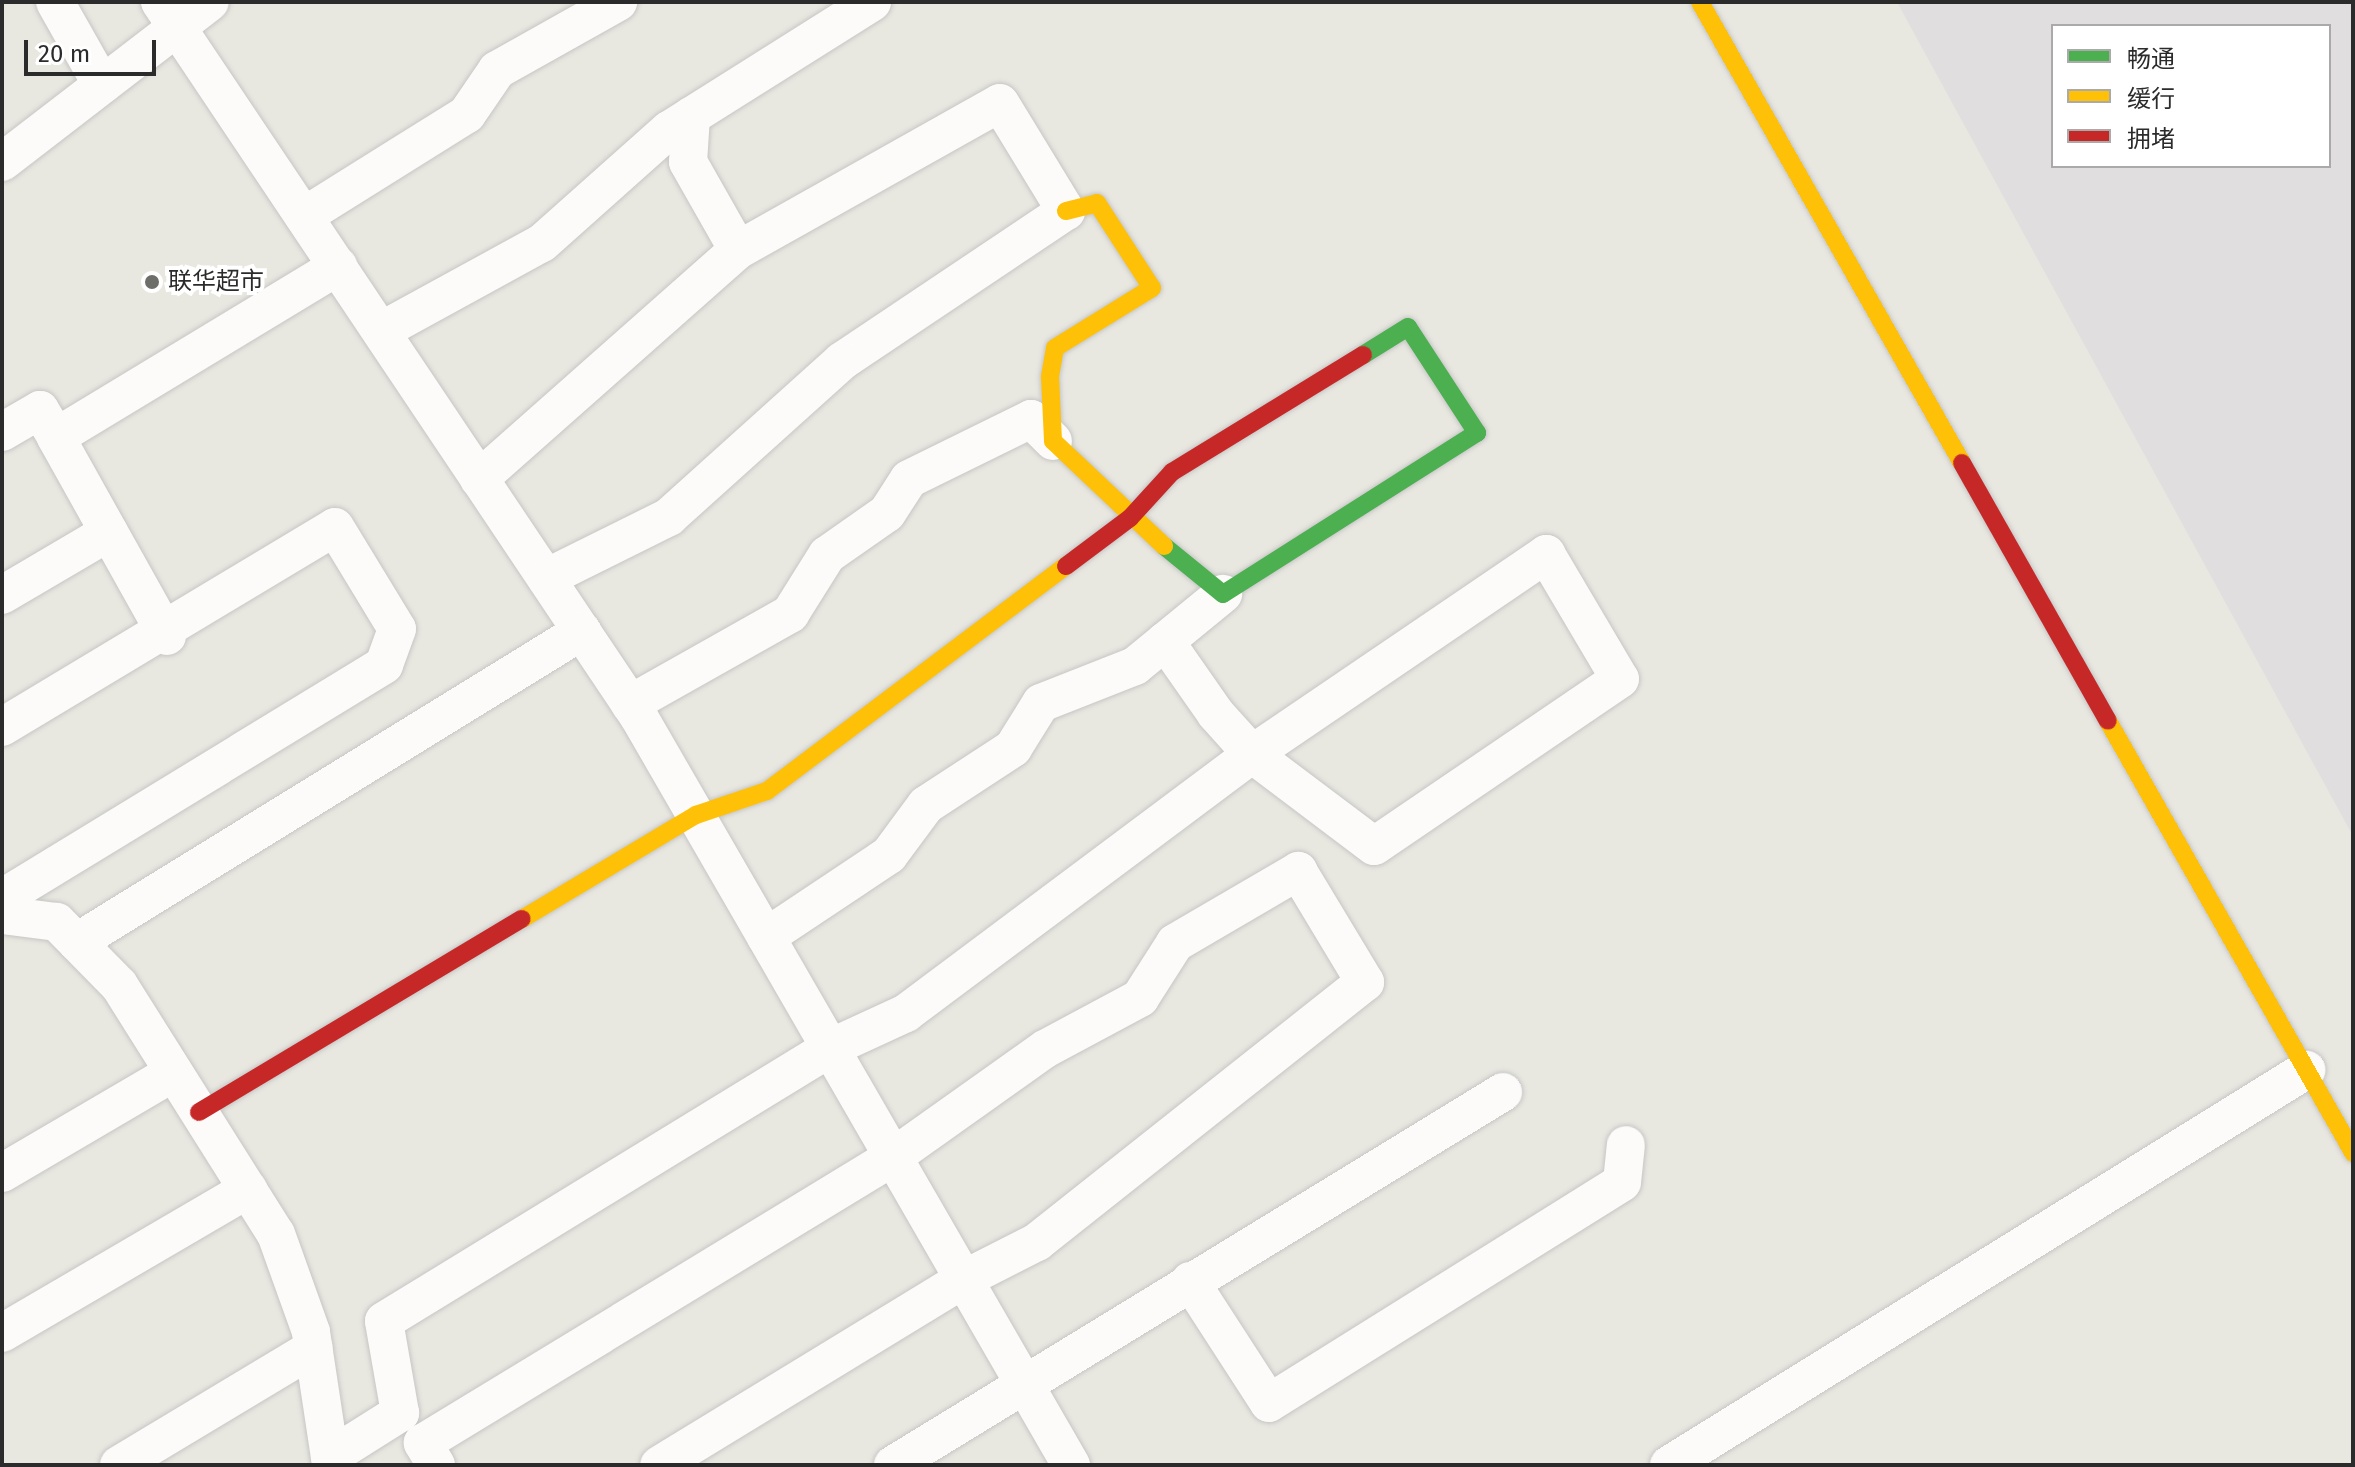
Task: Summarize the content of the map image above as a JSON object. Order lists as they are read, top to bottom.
{
  "places": ["联华超市"],
  "legend": ["畅通", "缓行", "拥堵"],
  "scale_bar": "20 m"
}
